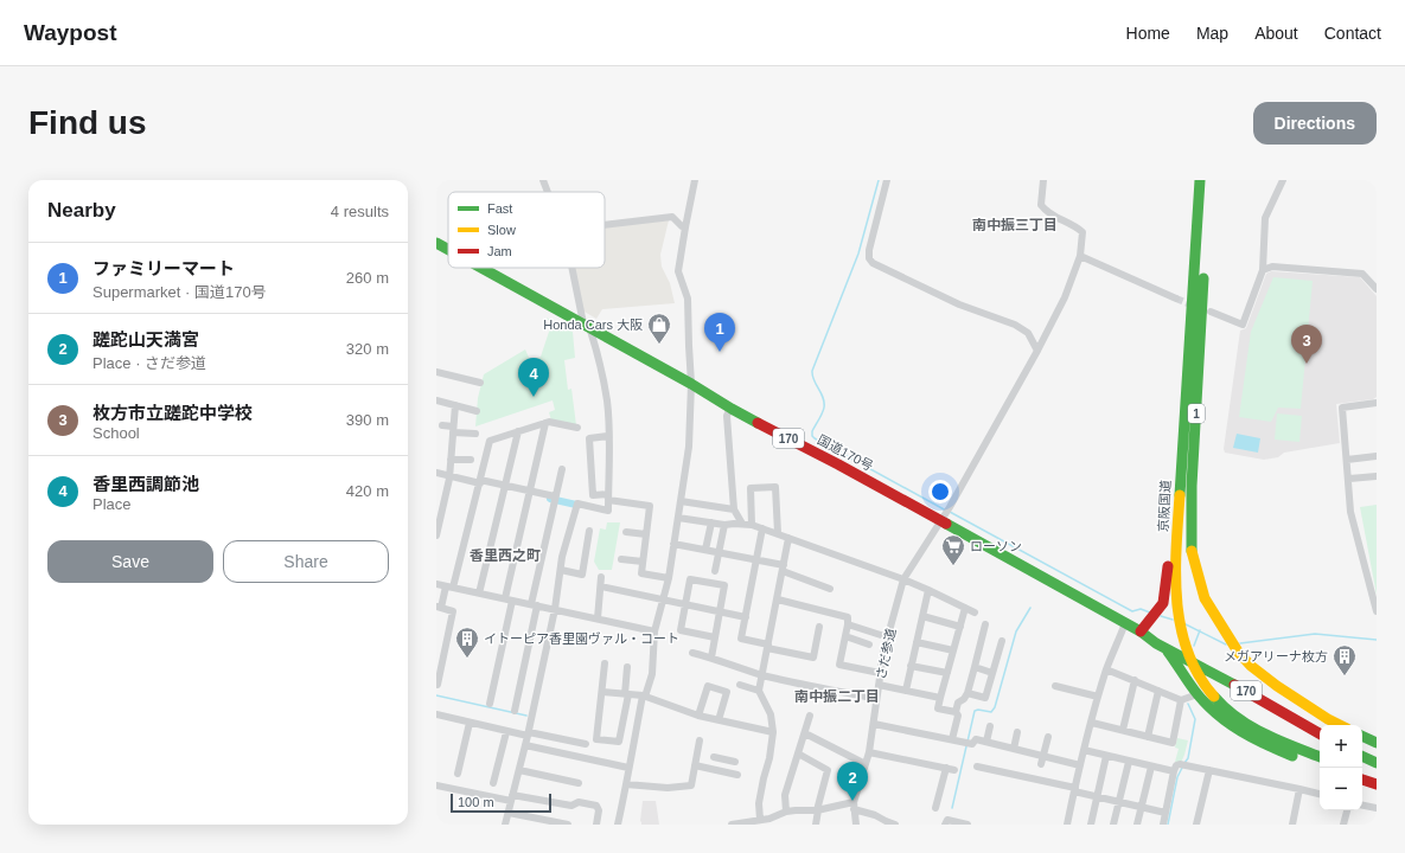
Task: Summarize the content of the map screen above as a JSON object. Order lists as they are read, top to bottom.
{
  "streets": {
    "highway": [
      "1",
      "170",
      "国道170号",
      "京阪国道"
    ],
    "street": ["さだ参道"]
  },
  "crossings": [
    ["国道170号", "京阪国道"],
    ["国道170号", "さだ参道"]
  ],
  "districts": ["南中振三丁目", "香里西之町", "南中振二丁目"],
  "places": {
    "shop": ["Honda Cars 大阪"],
    "supermarket": ["ローソン"],
    "building": ["イトーピア香里園ヴァル・コート", "メガアリーナ枚方"]
  },
  "legend": ["Fast", "Slow", "Jam"],
  "scale_bar": "100 m",
  "page": {
    "header": "Waypost",
    "nav": [
      "Home",
      "Map",
      "About",
      "Contact"
    ],
    "buttons": [
      "Directions",
      ["Save", "Share"]
    ],
    "title": "Find us",
    "heading": ["Nearby", "4 results"],
    "list": [
      {
        "mark": "1",
        "name": "ファミリーマート",
        "note": "Supermarket · 国道170号",
        "value": "260 m"
      },
      {
        "mark": "2",
        "name": "蹉跎山天満宮",
        "note": "Place · さだ参道",
        "value": "320 m"
      },
      {
        "mark": "3",
        "name": "枚方市立蹉跎中学校",
        "note": "School",
        "value": "390 m"
      },
      {
        "mark": "4",
        "name": "香里西調節池",
        "note": "Place",
        "value": "420 m"
      }
    ],
    "pins": [
      "1",
      "3",
      "4",
      "2"
    ],
    "map_buttons": ["+", "−"],
    "scale": "100 m"
  }
}
